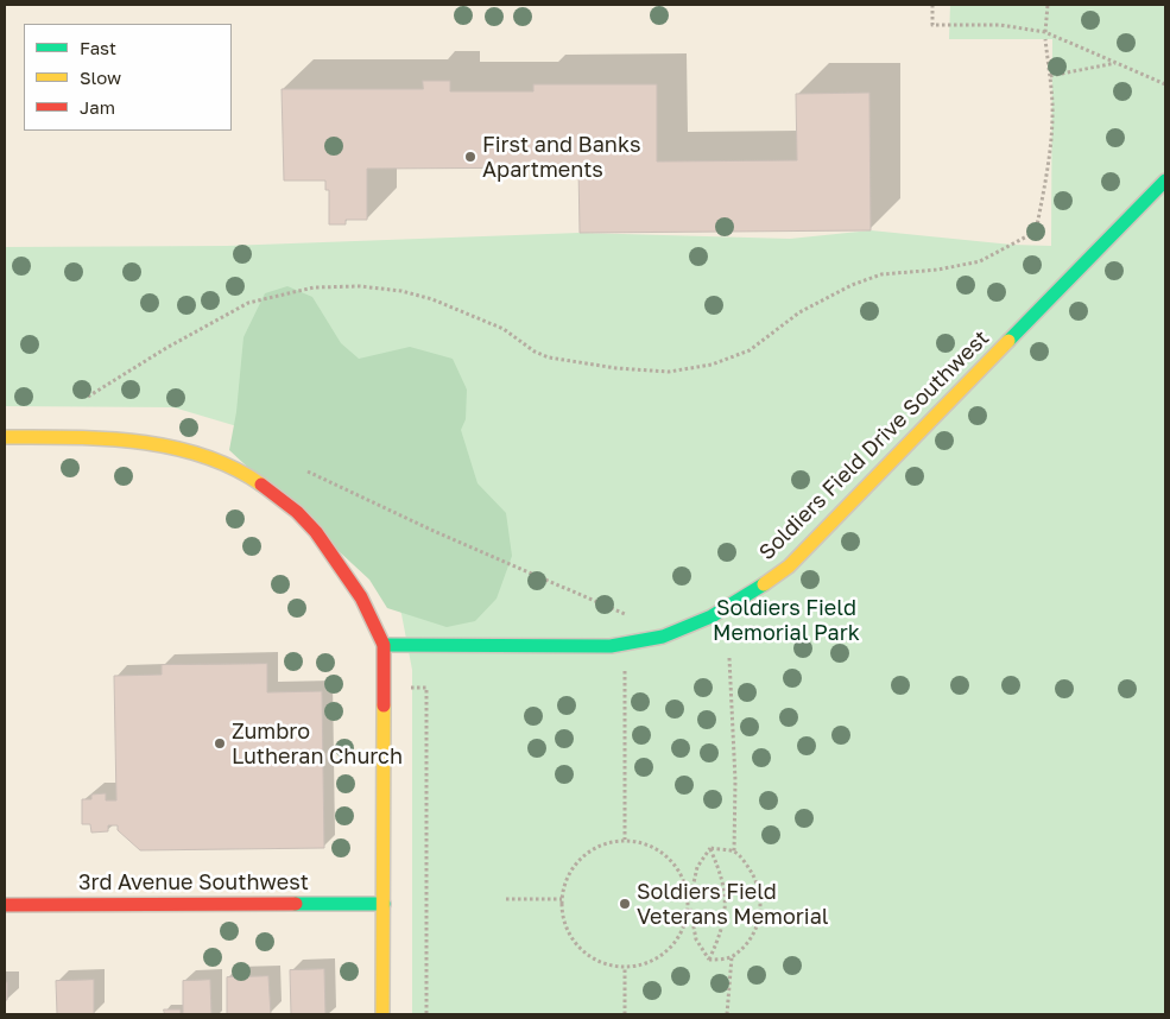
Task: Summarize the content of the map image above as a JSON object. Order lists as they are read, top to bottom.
{
  "streets": {
    "street": ["Soldiers Field Drive Southwest", "3rd Avenue Southwest"]
  },
  "parks": ["Soldiers Field Memorial Park"],
  "places": ["First and Banks Apartments", "Zumbro Lutheran Church", "Soldiers Field Veterans Memorial"],
  "legend": ["Fast", "Slow", "Jam"]
}
